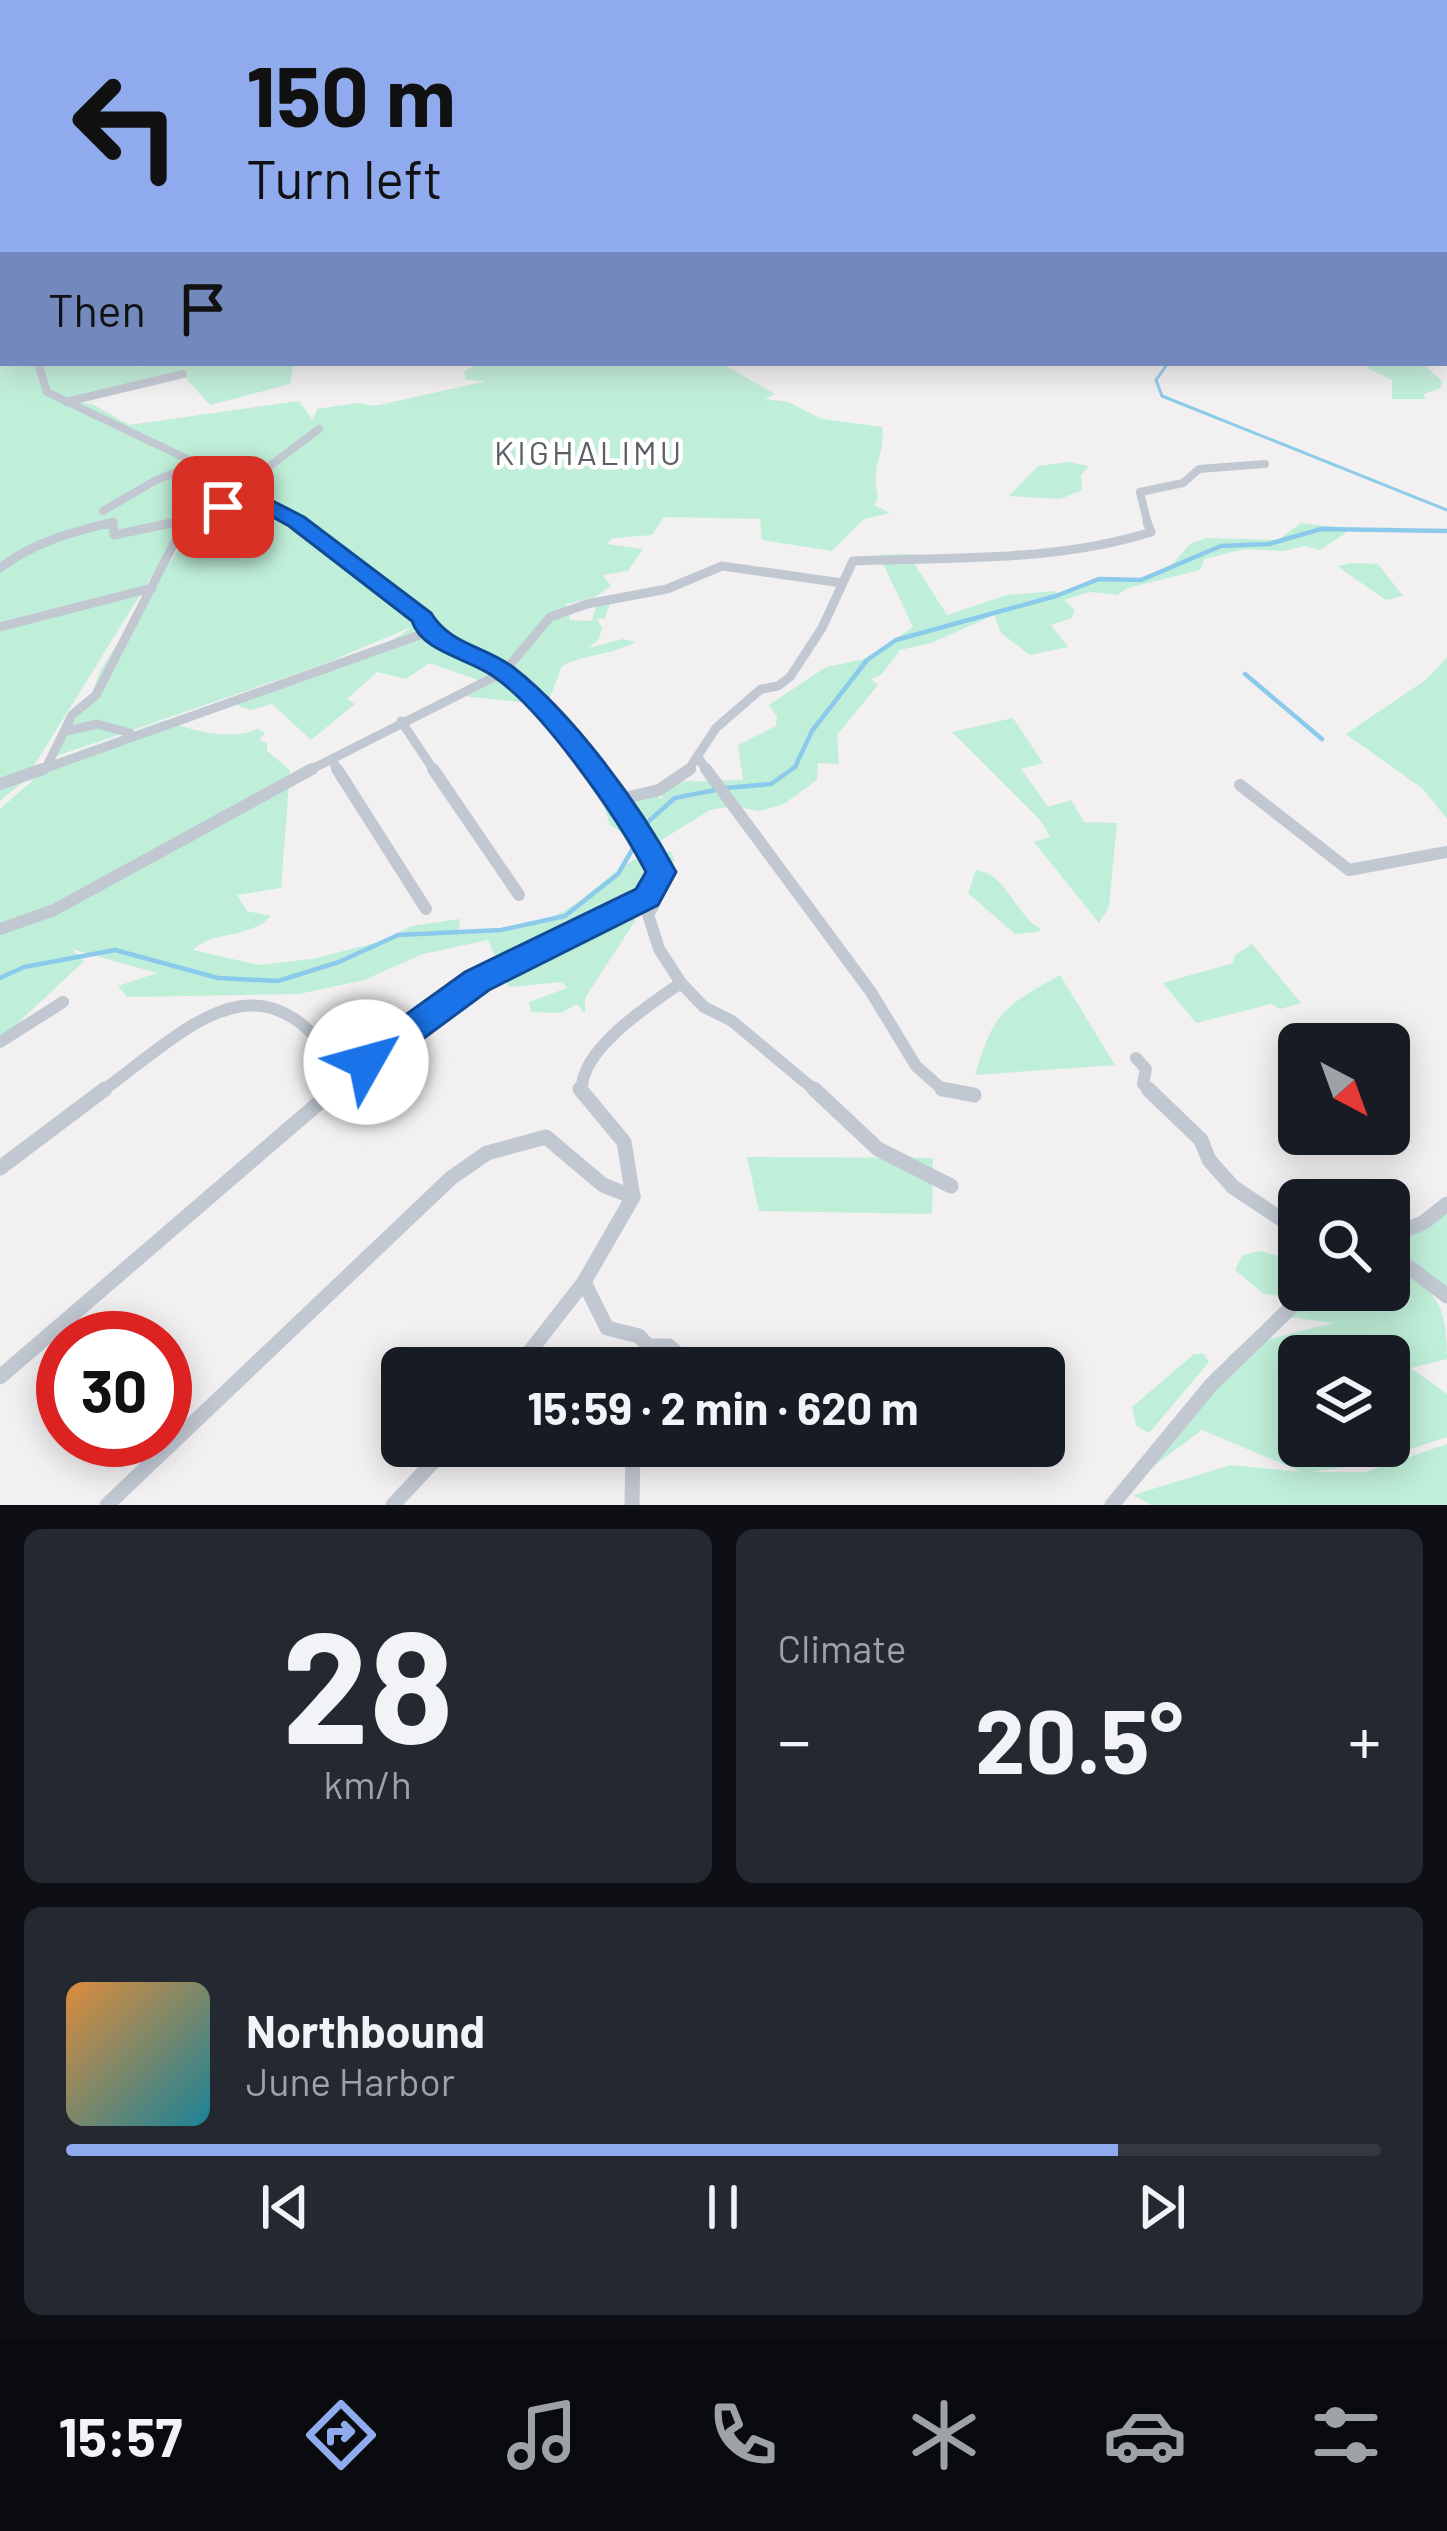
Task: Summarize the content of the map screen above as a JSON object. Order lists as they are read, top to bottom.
{
  "districts": ["KIGHALIMU"],
  "north": "bottom right",
  "page": {
    "turn": ["150 m", "Turn left"],
    "then": "Then",
    "limit": "30",
    "trip": "15:59 · 2 min · 620 m",
    "tile": [
      ["28", "km/h"],
      "Climate"
    ],
    "heat": ["−", "20.5°", "+"],
    "song": ["Northbound", "June Harbor"],
    "tabs": "15:57"
  }
}
